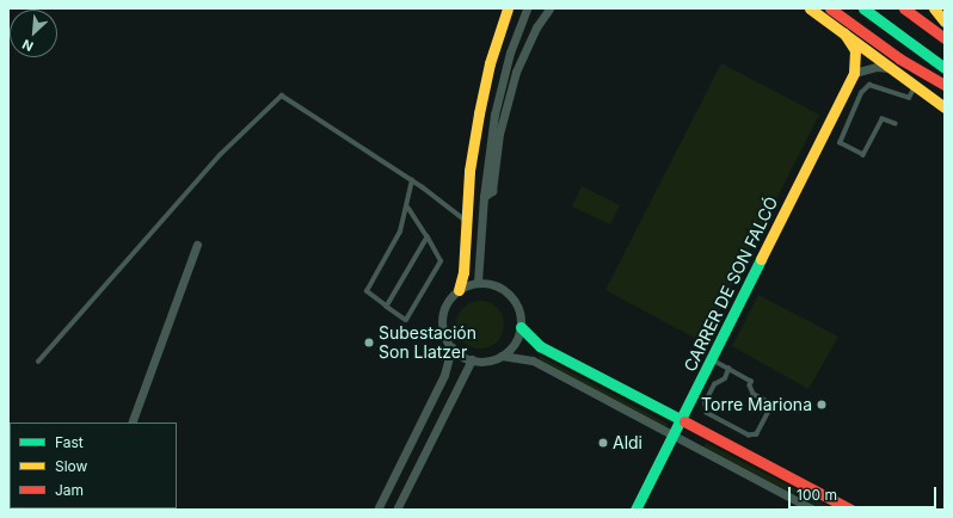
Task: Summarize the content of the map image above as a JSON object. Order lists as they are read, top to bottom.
{
  "streets": {
    "main road": ["CARRER DE SON FALCÓ"]
  },
  "places": ["Subestación Son Llatzer", "Torre Mariona", "Aldi"],
  "legend": ["Fast", "Slow", "Jam"],
  "scale_bar": "100 m",
  "north": "bottom left"
}
